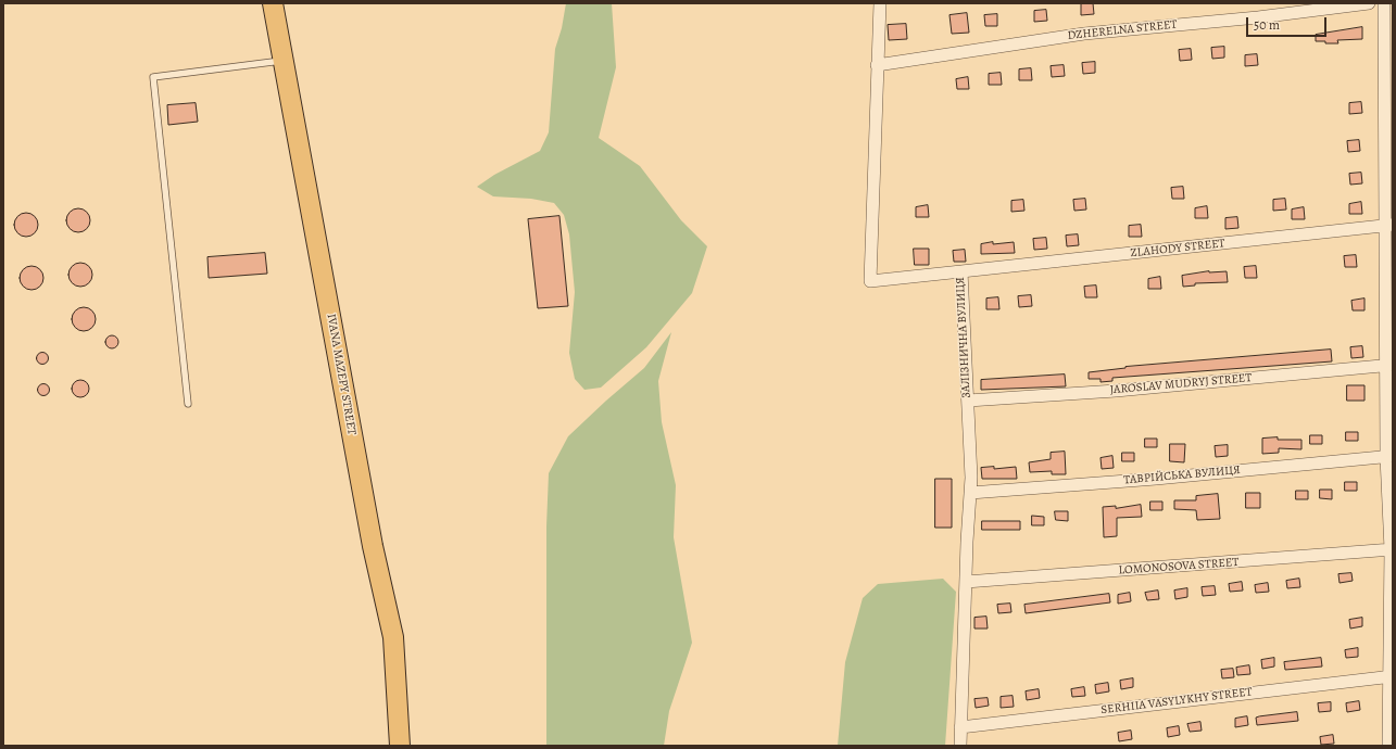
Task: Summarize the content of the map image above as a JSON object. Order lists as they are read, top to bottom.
{
  "streets": {
    "main road": ["IVANA MAZEPY STREET"],
    "street": [
      "DZHERELNA STREET",
      "ZLAHODY STREET",
      "ЗАЛІЗНИЧНА ВУЛИЦЯ",
      "JAROSLAV MUDRYJ STREET",
      "ТАВРІЙСЬКА ВУЛИЦЯ",
      "LOMONOSOVA STREET",
      "SERHIIA VASYLYKHY STREET"
    ]
  },
  "crossings": [
    ["DZHERELNA STREET", "ЗАЛІЗНИЧНА ВУЛИЦЯ"],
    ["ZLAHODY STREET", "ЗАЛІЗНИЧНА ВУЛИЦЯ"],
    ["ЗАЛІЗНИЧНА ВУЛИЦЯ", "JAROSLAV MUDRYJ STREET"],
    ["ЗАЛІЗНИЧНА ВУЛИЦЯ", "ТАВРІЙСЬКА ВУЛИЦЯ"],
    ["ЗАЛІЗНИЧНА ВУЛИЦЯ", "LOMONOSOVA STREET"],
    ["ЗАЛІЗНИЧНА ВУЛИЦЯ", "SERHIIA VASYLYKHY STREET"]
  ],
  "scale_bar": "50 m"
}
